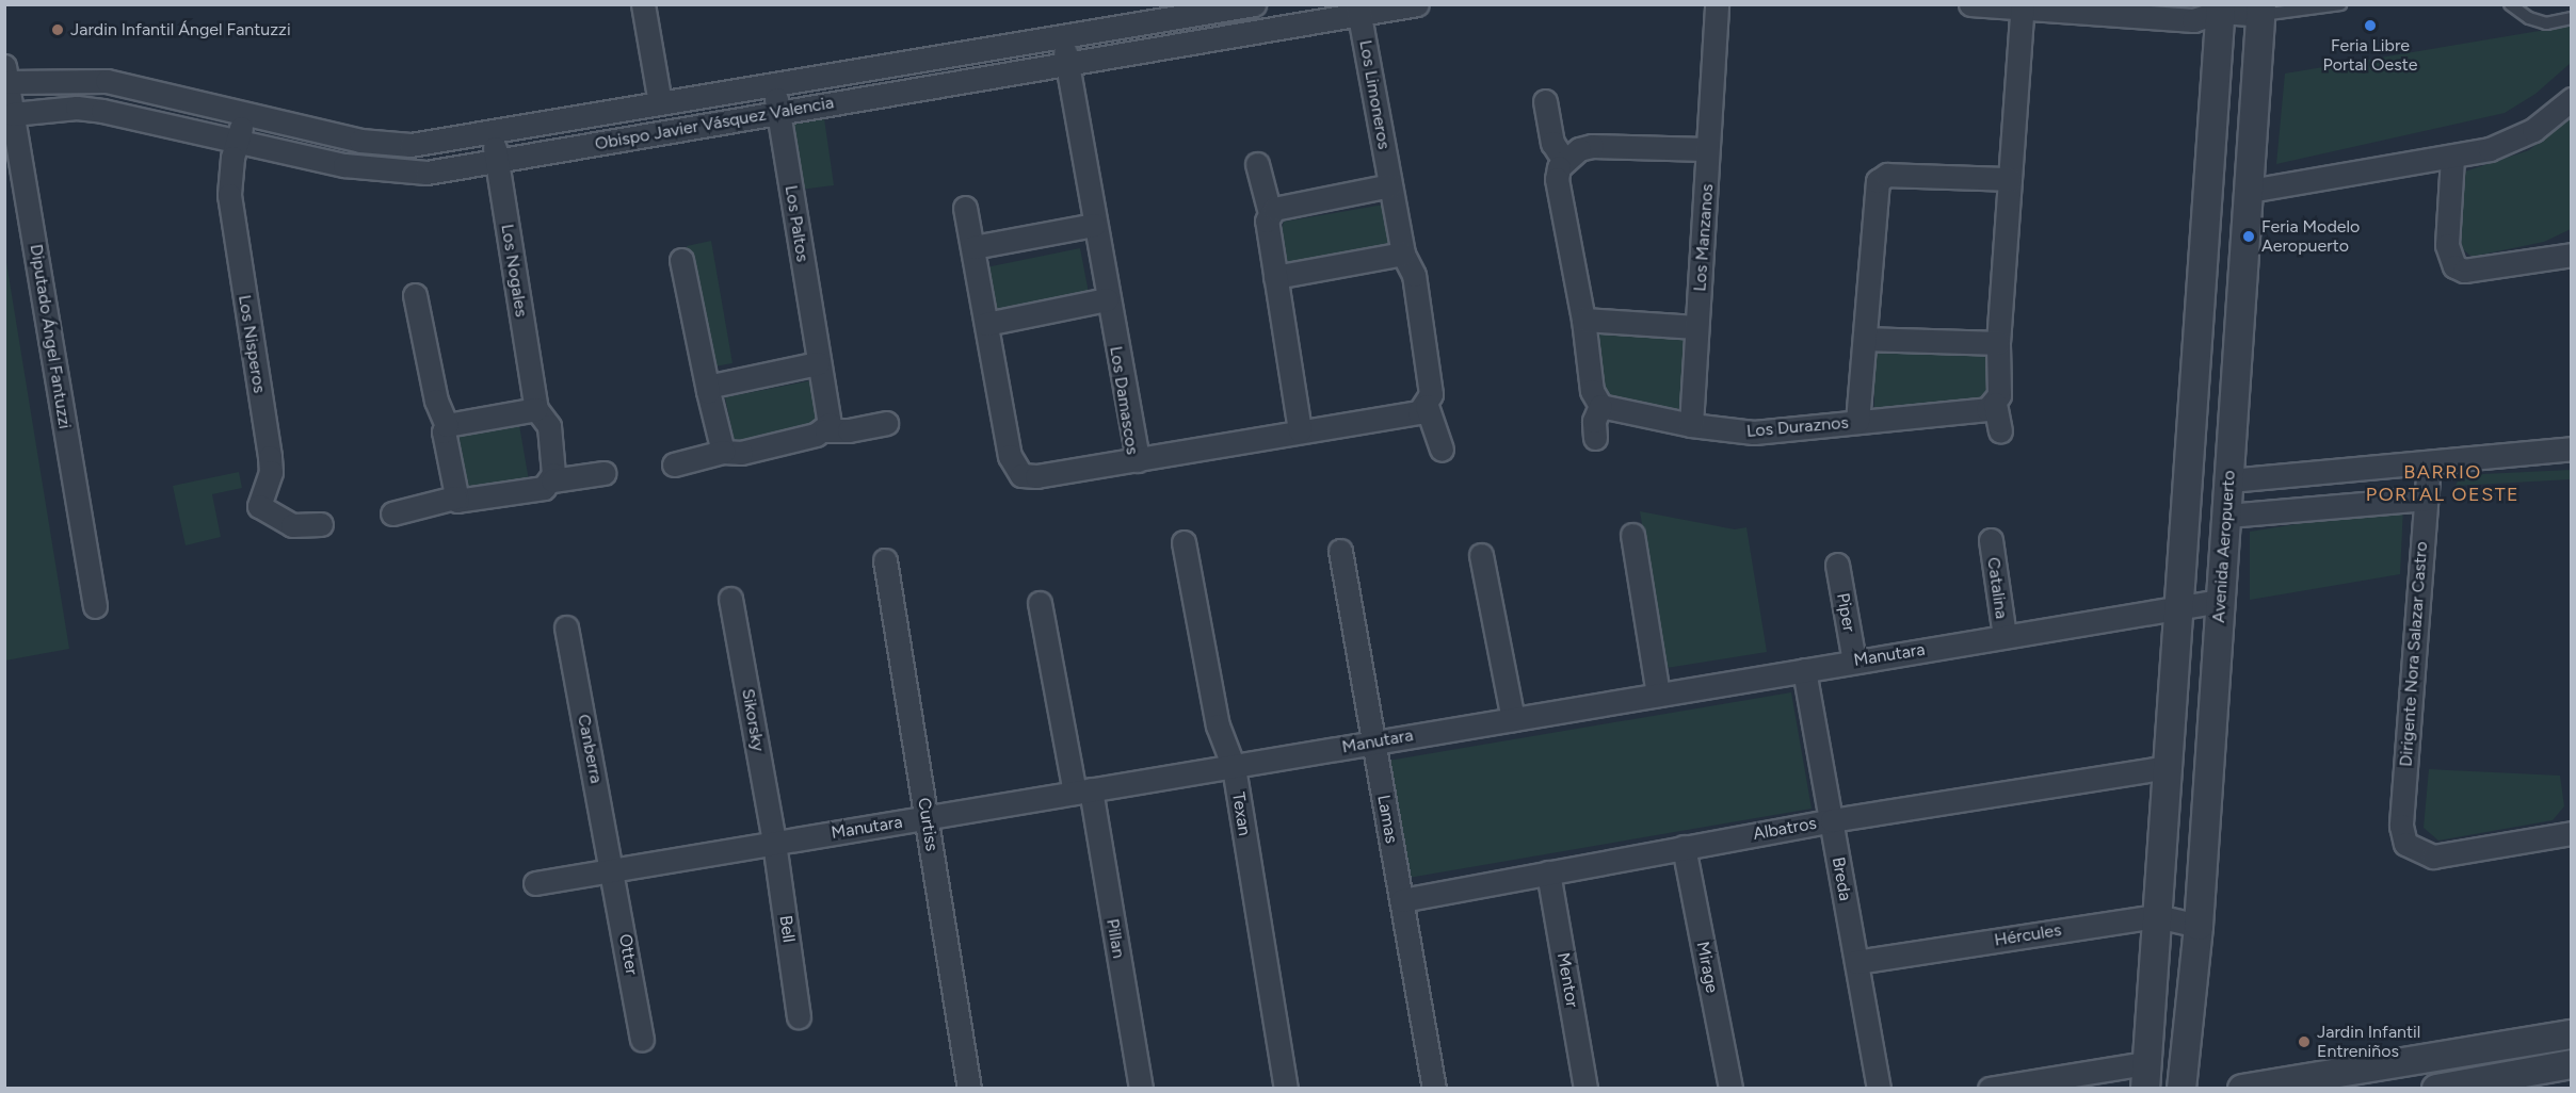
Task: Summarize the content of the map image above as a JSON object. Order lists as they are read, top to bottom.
{
  "streets": {
    "street": [
      "Los Limoneros",
      "Obispo Javier Vásquez Valencia",
      "Los Paltos",
      "Los Manzanos",
      "Los Nogales",
      "Diputado Ángel Fantuzzi",
      "Los Nisperos",
      "Los Damascos",
      "Los Duraznos",
      "Avenida Aeropuerto",
      "Catalina",
      "Piper",
      "Dirigente Nora Salazar Castro",
      "Manutara",
      "Sikorsky",
      "Canberra",
      "Texan",
      "Lamas",
      "Curtiss",
      "Albatros",
      "Breda",
      "Bell",
      "Hércules",
      "Pillan",
      "Otter",
      "Mirage",
      "Mentor"
    ]
  },
  "crossings": [
    ["Los Limoneros", "Obispo Javier Vásquez Valencia"],
    ["Obispo Javier Vásquez Valencia", "Los Paltos"],
    ["Obispo Javier Vásquez Valencia", "Los Nogales"],
    ["Obispo Javier Vásquez Valencia", "Diputado Ángel Fantuzzi"],
    ["Obispo Javier Vásquez Valencia", "Los Nisperos"],
    ["Obispo Javier Vásquez Valencia", "Los Damascos"],
    ["Los Manzanos", "Los Duraznos"],
    ["Avenida Aeropuerto", "Manutara"],
    ["Avenida Aeropuerto", "Hércules"],
    ["Catalina", "Manutara"],
    ["Piper", "Manutara"],
    ["Manutara", "Sikorsky"],
    ["Manutara", "Canberra"],
    ["Manutara", "Texan"],
    ["Manutara", "Lamas"],
    ["Manutara", "Curtiss"],
    ["Manutara", "Breda"],
    ["Manutara", "Bell"],
    ["Manutara", "Pillan"],
    ["Manutara", "Otter"],
    ["Sikorsky", "Bell"],
    ["Canberra", "Otter"],
    ["Lamas", "Albatros"],
    ["Albatros", "Breda"],
    ["Albatros", "Mirage"],
    ["Albatros", "Mentor"],
    ["Breda", "Hércules"]
  ],
  "districts": ["BARRIO PORTAL OESTE"],
  "places": [
    "Feria Libre Portal Oeste",
    "Jardin Infantil Ángel Fantuzzi",
    "Feria Modelo Aeropuerto",
    "Jardin Infantil Entreniños"
  ]
}
